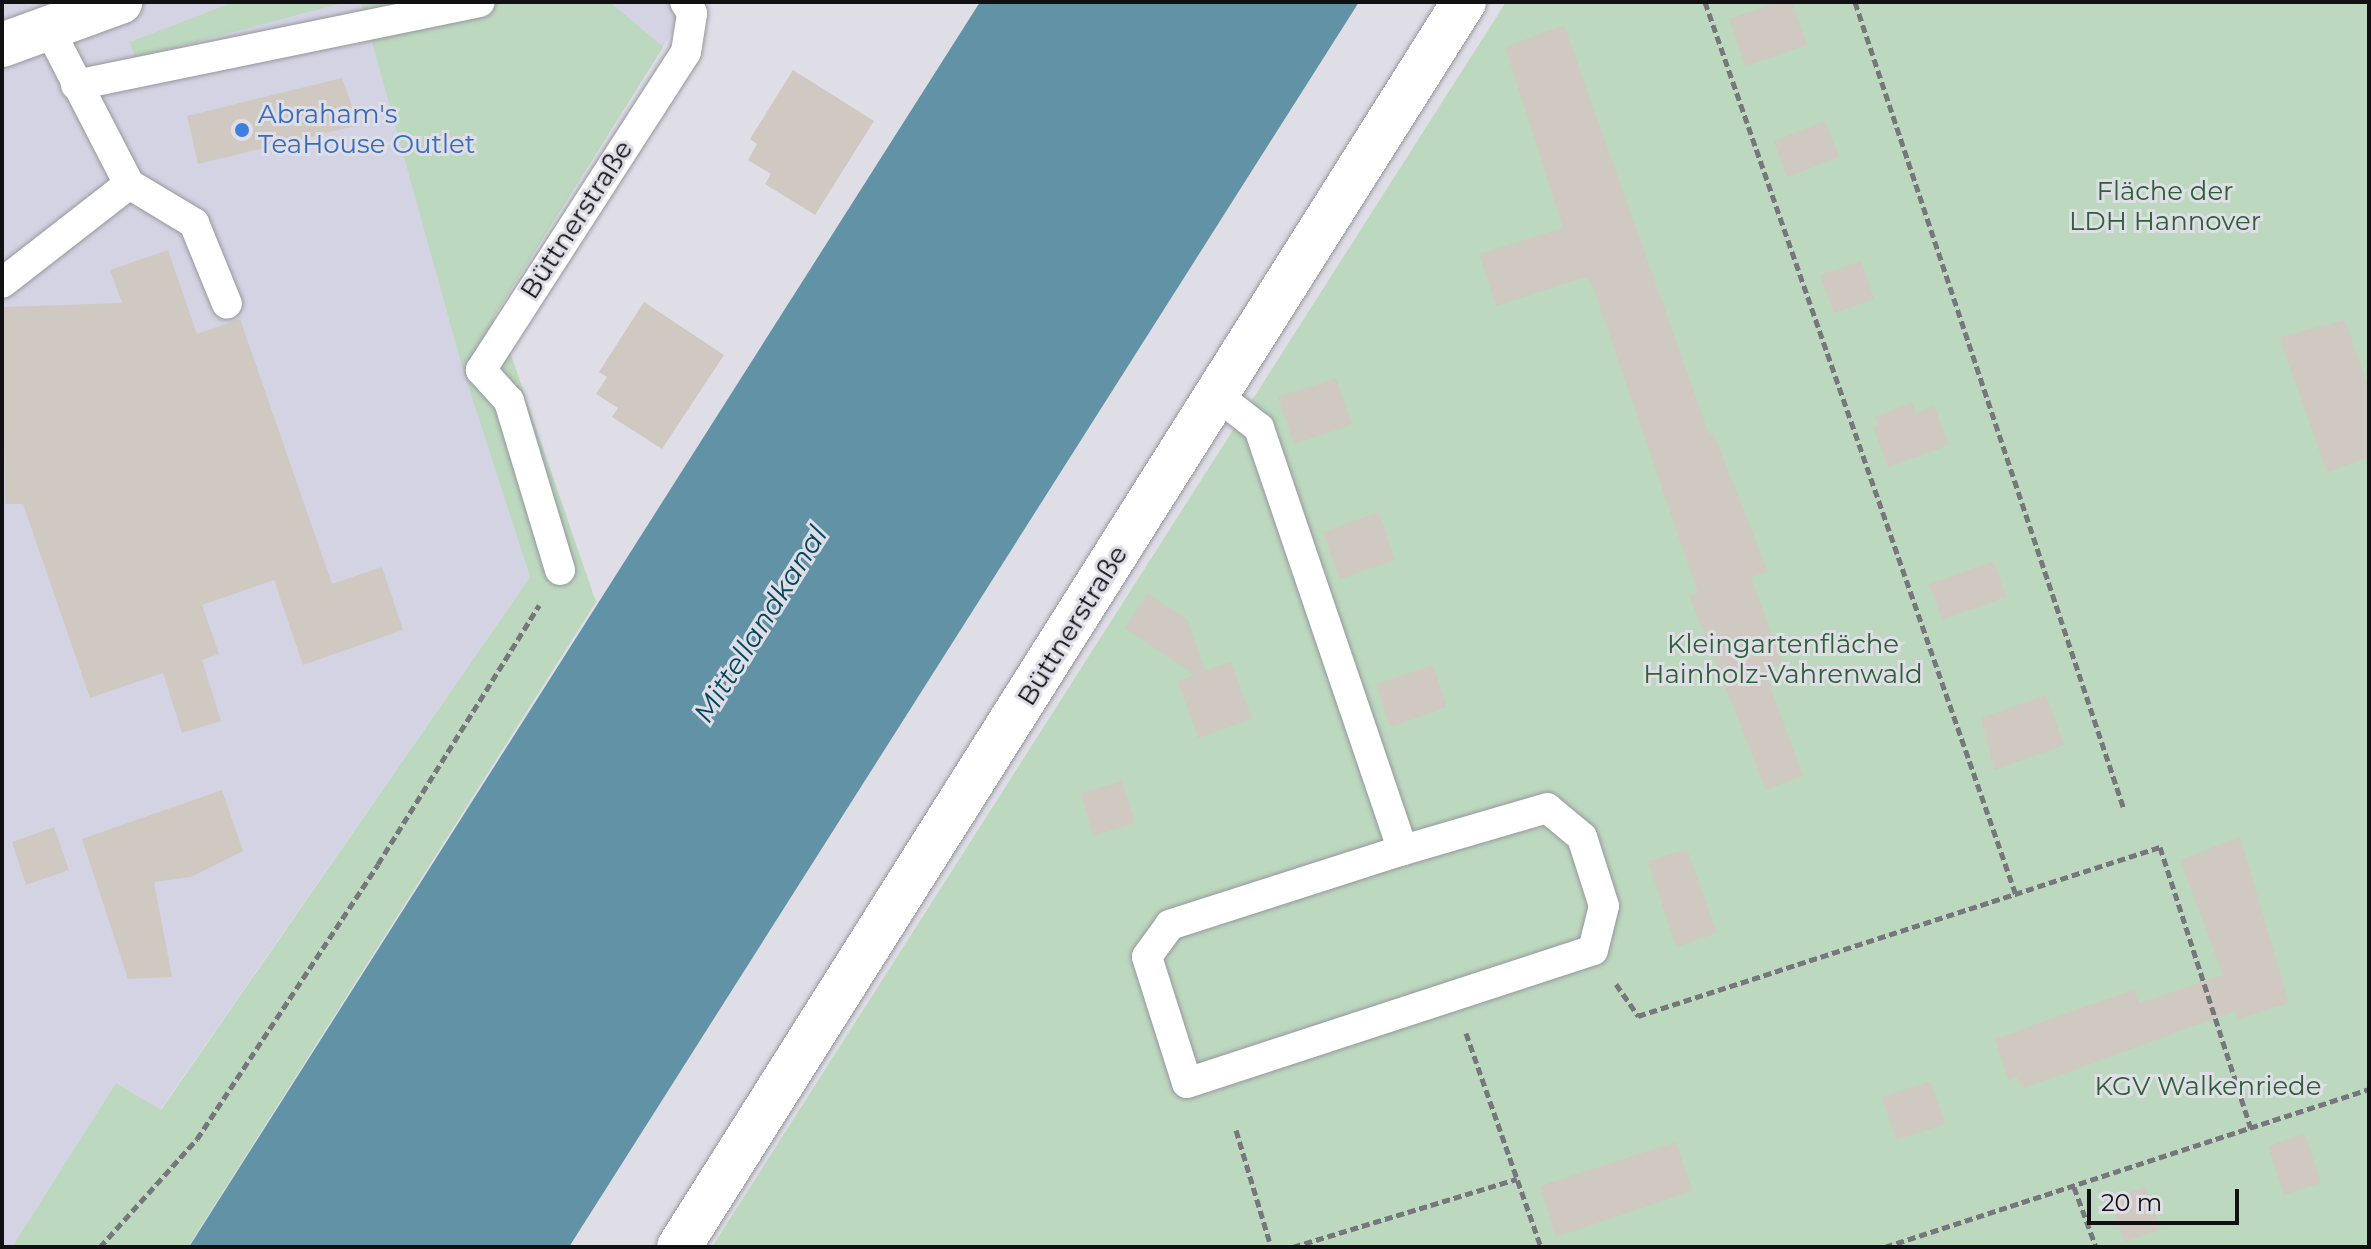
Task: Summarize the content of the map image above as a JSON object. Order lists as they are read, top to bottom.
{
  "streets": {
    "street": ["Büttnerstraße"]
  },
  "water": ["Mittellandkanal"],
  "parks": ["Fläche der LDH Hannover", "Kleingartenfläche Hainholz-Vahrenwald", "KGV Walkenriede"],
  "places": ["Abraham's TeaHouse Outlet"],
  "scale_bar": "20 m"
}
